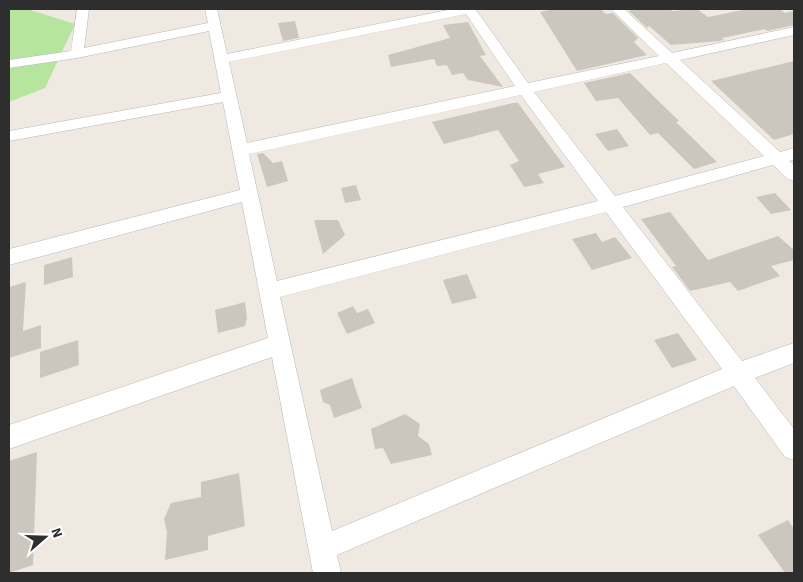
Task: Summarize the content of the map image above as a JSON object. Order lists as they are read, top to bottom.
{
  "north": "right"
}
